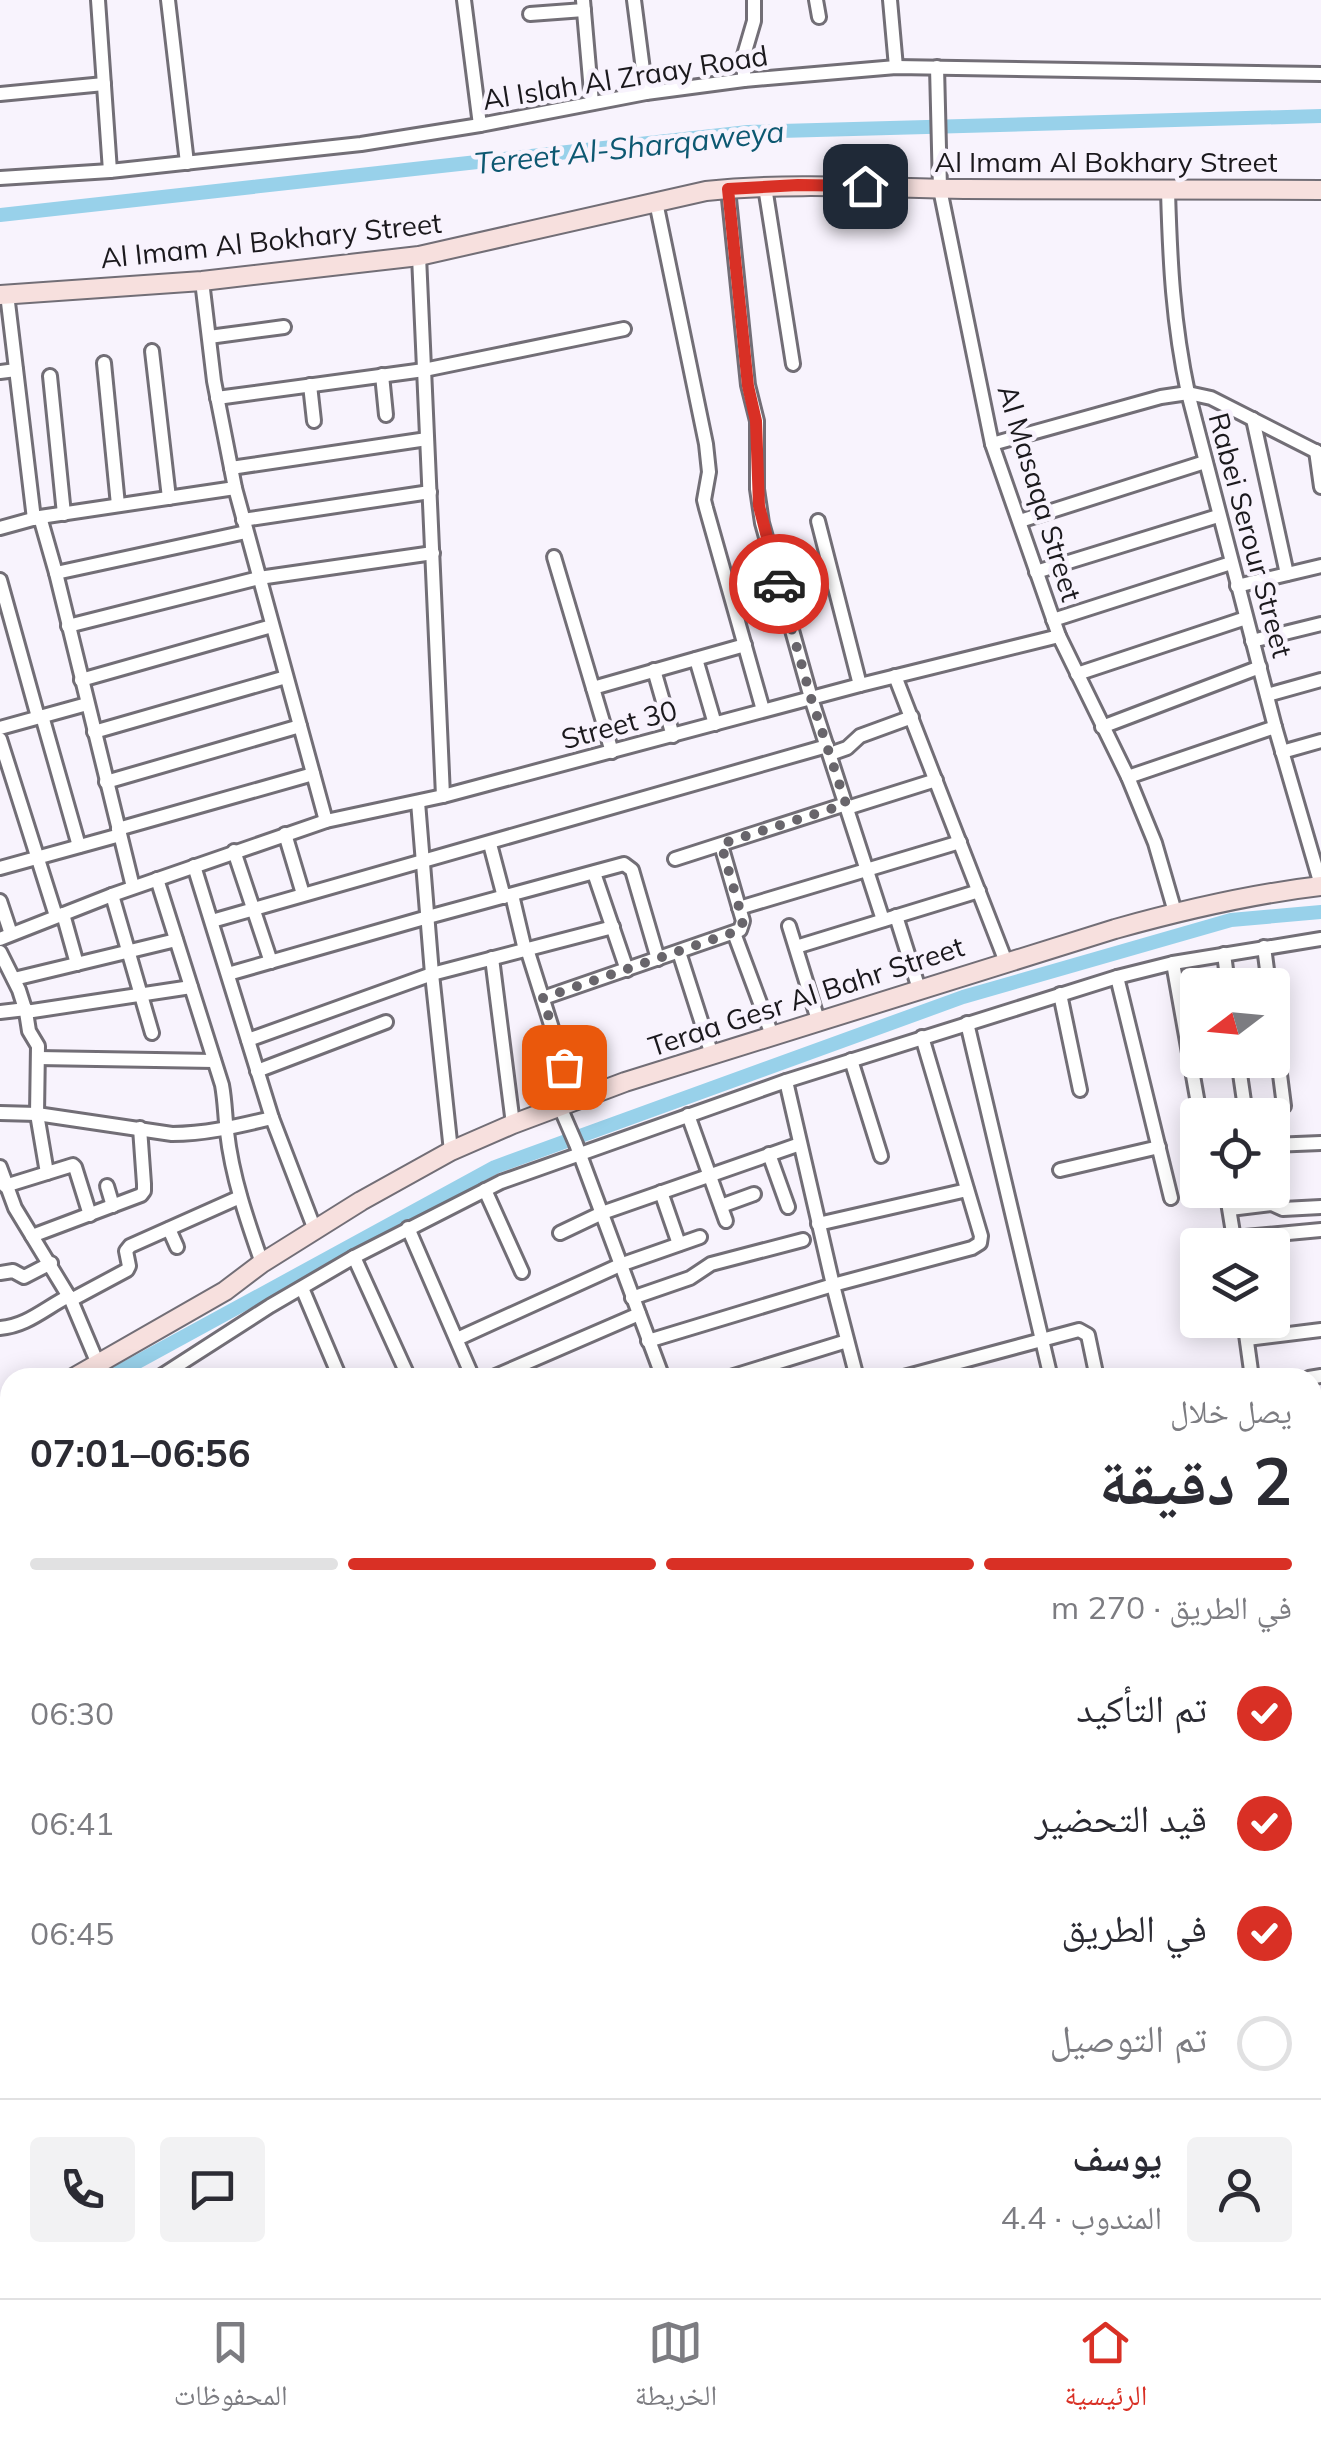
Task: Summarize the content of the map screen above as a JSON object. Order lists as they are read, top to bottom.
{
  "streets": {
    "street": [
      "Al Islah Al Zraay Road",
      "Al Imam Al Bokhary Street",
      "Al Masaqa Street",
      "Rabei Serour Street",
      "Street 30",
      "Teraa Gesr Al Bahr Street"
    ]
  },
  "crossings": [
    ["Al Islah Al Zraay Road", "Al Masaqa Street"],
    ["Al Imam Al Bokhary Street", "Al Masaqa Street"],
    ["Al Imam Al Bokhary Street", "Rabei Serour Street"],
    ["Al Masaqa Street", "Street 30"],
    ["Al Masaqa Street", "Teraa Gesr Al Bahr Street"],
    ["Rabei Serour Street", "Teraa Gesr Al Bahr Street"]
  ],
  "water": ["Tereet Al-Sharqaweya"],
  "north": "left",
  "page": {
    "heading": ["2 دقيقة", "يصل خلال", "06:56–07:01"],
    "panel": ["يوسف", "المندوب · 4.4"],
    "bar": "في الطريق · 270 m",
    "list": [
      ["تم التأكيد", "06:30"],
      ["قيد التحضير", "06:41"],
      ["في الطريق", "06:45"],
      "تم التوصيل"
    ],
    "tabs": ["الرئيسية", "الخريطة", "المحفوظات"]
  }
}
